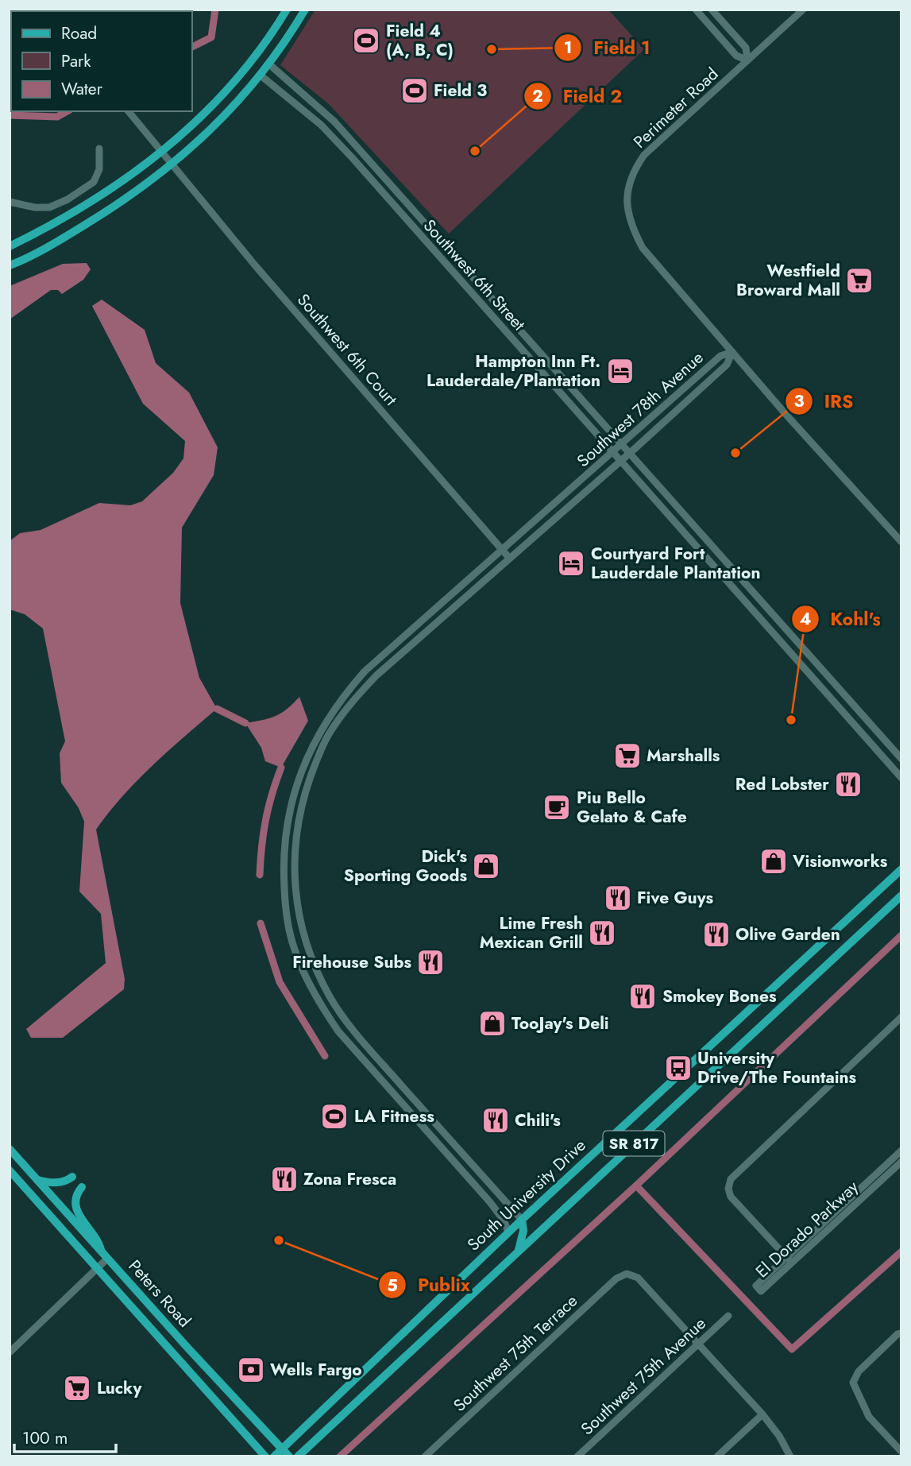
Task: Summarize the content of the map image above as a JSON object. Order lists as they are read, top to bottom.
{
  "streets": {
    "main road": ["SR 817", "South University Drive", "Peters Road"],
    "street": [
      "Perimeter Road",
      "Southwest 6th Street",
      "Southwest 6th Court",
      "Southwest 78th Avenue",
      "El Dorado Parkway",
      "Southwest 75th Terrace",
      "Southwest 75th Avenue"
    ]
  },
  "crossings": [
    ["Perimeter Road", "Southwest 78th Avenue"],
    ["Southwest 6th Street", "Southwest 78th Avenue"],
    ["Southwest 6th Court", "Southwest 78th Avenue"],
    ["Southwest 78th Avenue", "South University Drive"],
    ["South University Drive", "Peters Road"],
    ["Southwest 75th Terrace", "Southwest 75th Avenue"]
  ],
  "places": {
    "sports": ["Field 4 (A, B, C)", "Field 3", "LA Fitness"],
    "other": [
      "Field 1",
      "Field 2",
      "IRS",
      "Kohl's",
      "Publix"
    ],
    "supermarket": ["Westfield Broward Mall", "Marshalls", "Lucky"],
    "hotel": ["Hampton Inn Ft. Lauderdale/Plantation", "Courtyard Fort Lauderdale Plantation"],
    "restaurant": [
      "Red Lobster",
      "Five Guys",
      "Lime Fresh Mexican Grill",
      "Olive Garden",
      "Firehouse Subs",
      "Smokey Bones",
      "Chili's",
      "Zona Fresca"
    ],
    "cafe": ["Piu Bello Gelato & Cafe"],
    "shop": ["Visionworks", "Dick's Sporting Goods", "TooJay's Deli"],
    "bus stop": ["University Drive/The Fountains"],
    "bank": ["Wells Fargo"]
  },
  "legend": ["Road", "Park", "Water"],
  "scale_bar": "100 m"
}
